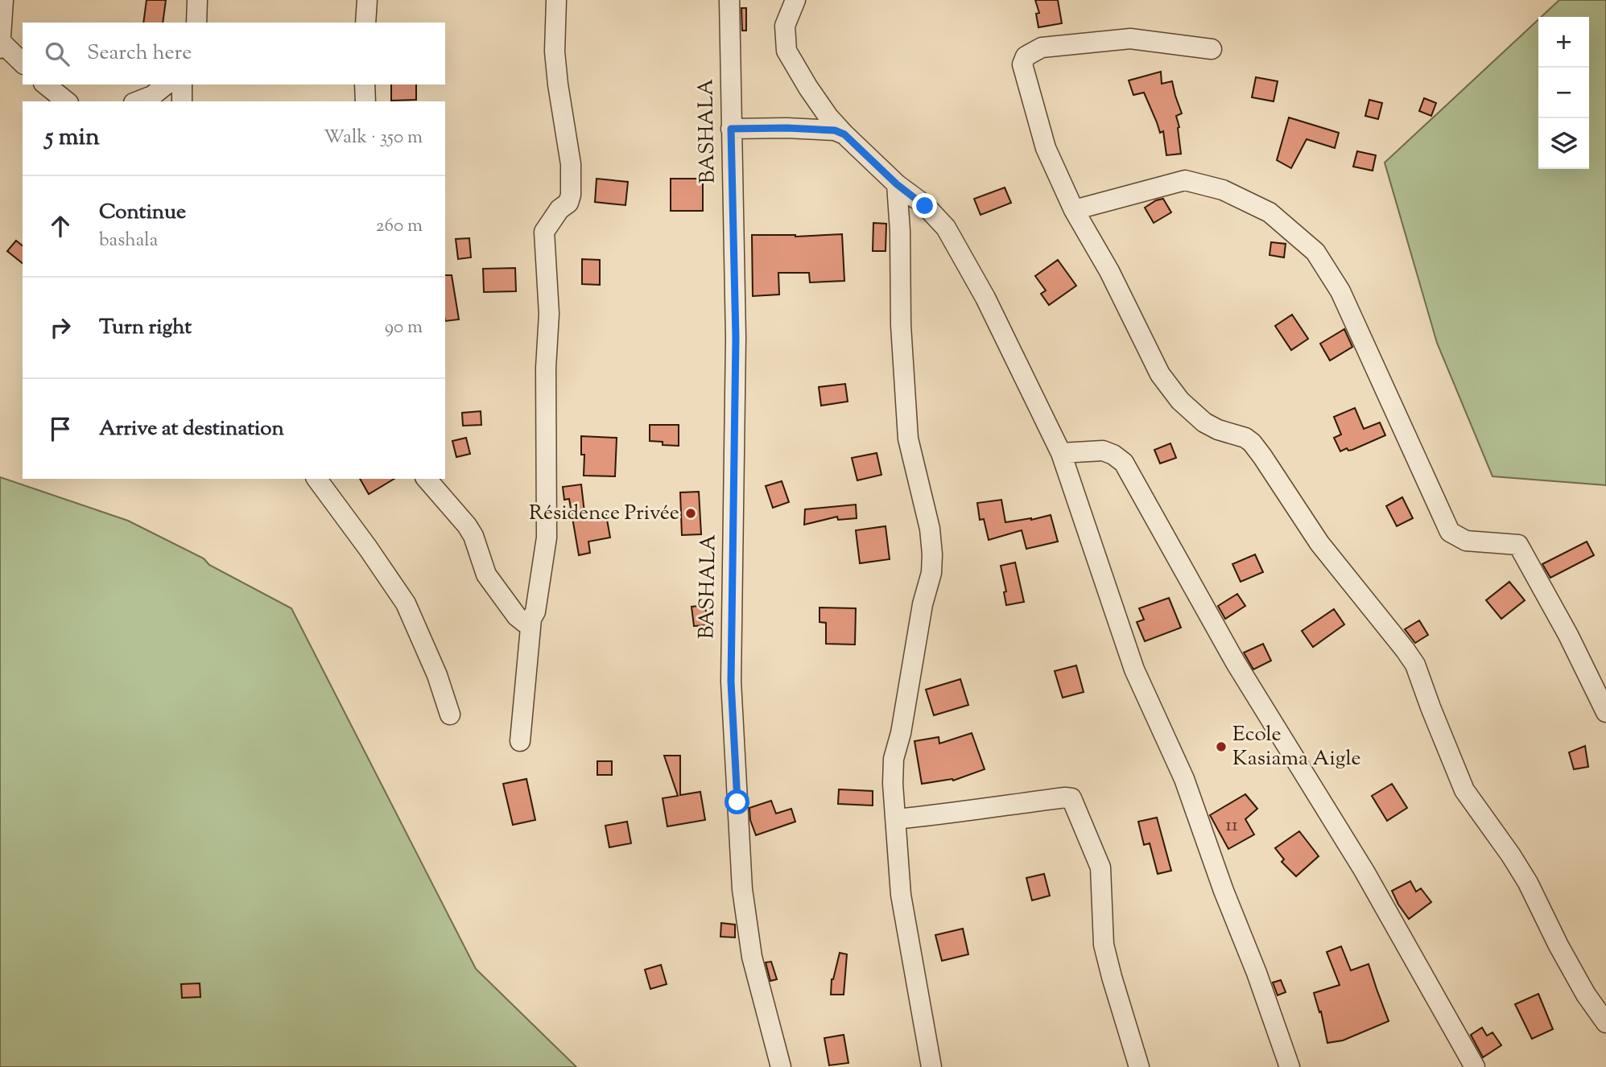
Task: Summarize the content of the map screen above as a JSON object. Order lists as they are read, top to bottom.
{
  "streets": {
    "street": ["BASHALA"]
  },
  "places": ["Résidence Privée", "Ecole Kasiama Aigle"],
  "house_numbers": ["11"],
  "page": {
    "map_buttons": ["+", "−"],
    "search": "Search here",
    "heading": ["5 min", "Walk · 350 m"],
    "list": [
      ["Continue", "bashala", "260 m"],
      ["Turn right", "90 m"],
      "Arrive at destination"
    ]
  }
}
